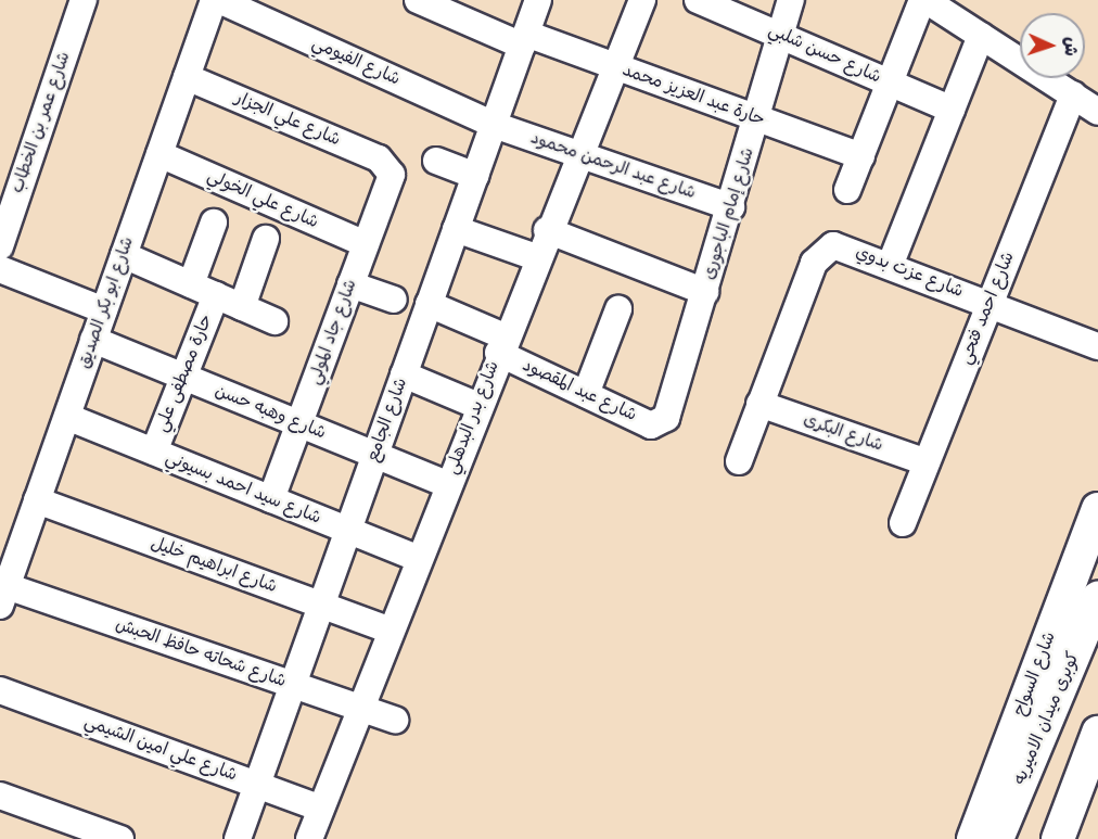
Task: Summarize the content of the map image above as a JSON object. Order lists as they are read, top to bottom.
{
  "streets": {
    "main road": ["شارع السواح", "كوبرى ميدان الاميريه"],
    "street": [
      "شارع حسن شلبي",
      "شارع الفيومي",
      "حارة عبد العزيز محمد",
      "شارع علي الجزار",
      "شارع عمر بن الخطاب",
      "شارع عبد الرحمن محمود",
      "شارع علي الخولي",
      "شارع إمام الباجورى",
      "شارع عزت بدوي",
      "شارع ابو بكر الصديق",
      "شارع احمد فتحي",
      "شارع جاد المولي",
      "حارة مصطفى علي",
      "شارع عبد المقصود",
      "شارع وهبه حسن",
      "شارع بدر البدهلي",
      "شارع الجامع",
      "شارع البكرى",
      "شارع سيد احمد بسيوني",
      "شارع ابراهيم خليل",
      "شارع شحاته حافظ الحبش",
      "شارع علي امين الشيمي"
    ]
  },
  "crossings": [
    ["شارع حسن شلبي", "شارع إمام الباجورى"],
    ["شارع الفيومي", "شارع عبد الرحمن محمود"],
    ["شارع الفيومي", "شارع ابو بكر الصديق"],
    ["شارع الفيومي", "شارع الجامع"],
    ["حارة عبد العزيز محمد", "شارع إمام الباجورى"],
    ["حارة عبد العزيز محمد", "شارع بدر البدهلي"],
    ["حارة عبد العزيز محمد", "شارع الجامع"],
    ["شارع علي الجزار", "شارع ابو بكر الصديق"],
    ["شارع علي الجزار", "شارع جاد المولي"],
    ["شارع عبد الرحمن محمود", "شارع إمام الباجورى"],
    ["شارع عبد الرحمن محمود", "شارع بدر البدهلي"],
    ["شارع عبد الرحمن محمود", "شارع الجامع"],
    ["شارع علي الخولي", "شارع ابو بكر الصديق"],
    ["شارع علي الخولي", "شارع جاد المولي"],
    ["شارع إمام الباجورى", "شارع عبد المقصود"],
    ["شارع عزت بدوي", "شارع احمد فتحي"],
    ["شارع عزت بدوي", "شارع البكرى"],
    ["شارع ابو بكر الصديق", "شارع وهبه حسن"],
    ["شارع ابو بكر الصديق", "شارع سيد احمد بسيوني"],
    ["شارع ابو بكر الصديق", "شارع ابراهيم خليل"],
    ["شارع ابو بكر الصديق", "شارع شحاته حافظ الحبش"],
    ["شارع احمد فتحي", "شارع البكرى"],
    ["شارع جاد المولي", "شارع وهبه حسن"],
    ["شارع جاد المولي", "شارع سيد احمد بسيوني"],
    ["حارة مصطفى علي", "شارع وهبه حسن"],
    ["حارة مصطفى علي", "شارع سيد احمد بسيوني"],
    ["شارع عبد المقصود", "شارع بدر البدهلي"],
    ["شارع عبد المقصود", "شارع الجامع"],
    ["شارع وهبه حسن", "شارع بدر البدهلي"],
    ["شارع وهبه حسن", "شارع الجامع"],
    ["شارع بدر البدهلي", "شارع سيد احمد بسيوني"],
    ["شارع بدر البدهلي", "شارع ابراهيم خليل"],
    ["شارع بدر البدهلي", "شارع شحاته حافظ الحبش"],
    ["شارع بدر البدهلي", "شارع علي امين الشيمي"],
    ["شارع الجامع", "شارع سيد احمد بسيوني"],
    ["شارع الجامع", "شارع ابراهيم خليل"],
    ["شارع الجامع", "شارع شحاته حافظ الحبش"],
    ["شارع الجامع", "شارع علي امين الشيمي"]
  ],
  "north": "right"
}
